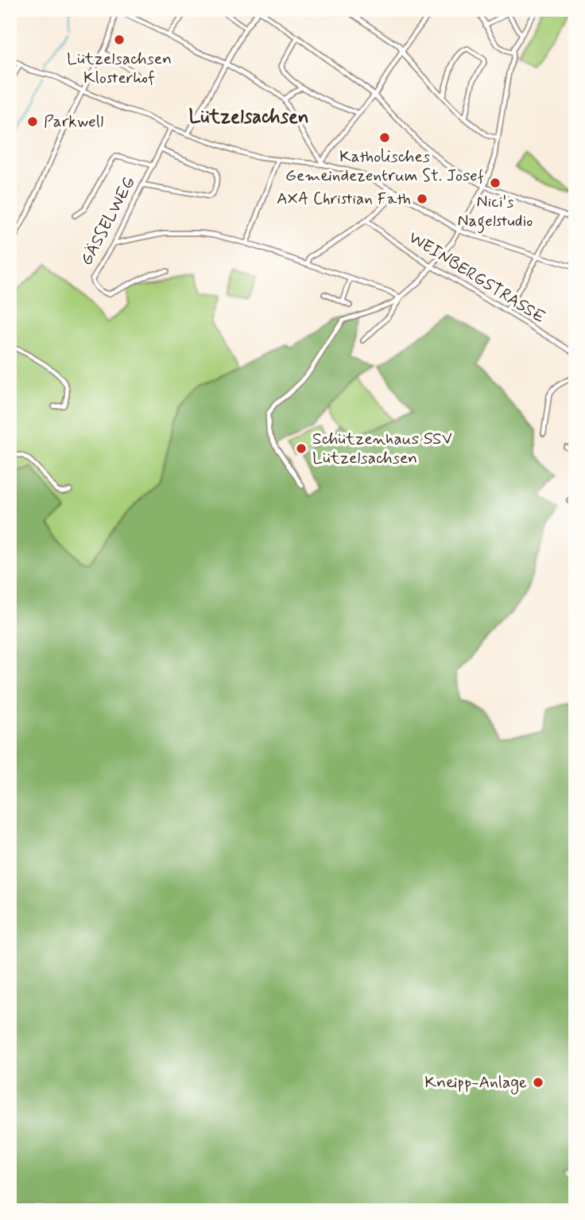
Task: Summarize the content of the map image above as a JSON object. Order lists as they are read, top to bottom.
{
  "streets": {
    "street": ["GÄSSELWEG", "WEINBERGSTRASSE"]
  },
  "districts": ["Lützelsachsen"],
  "places": [
    "Lützelsachsen Klosterhof",
    "Parkwell",
    "Katholisches Gemeindezentrum St. Josef",
    "Nici's Nagelstudio",
    "AXA Christian Fath",
    "Schützenhaus SSV Lützelsachsen",
    "Kneipp-Anlage"
  ]
}
